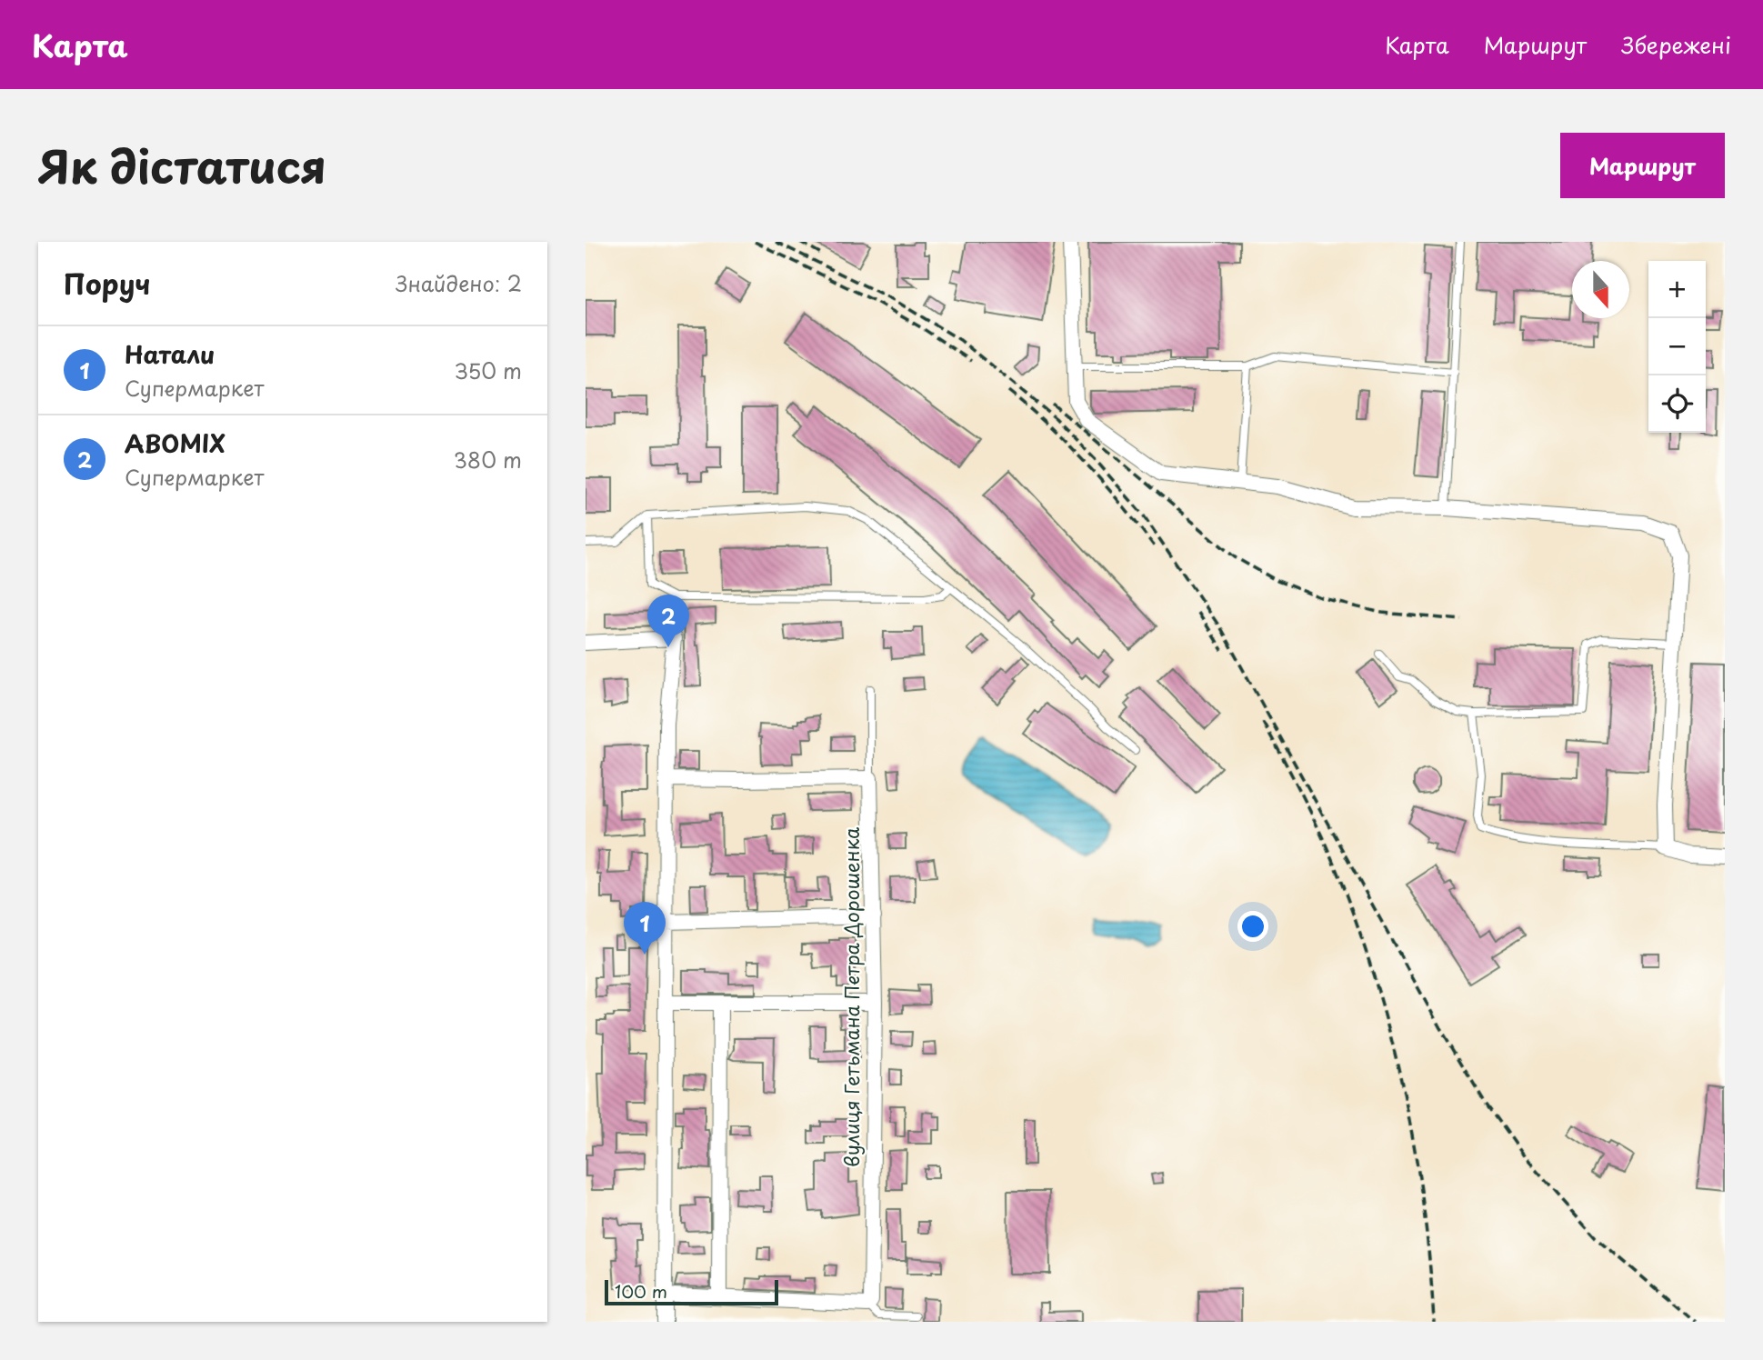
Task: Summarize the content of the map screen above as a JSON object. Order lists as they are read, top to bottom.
{
  "streets": {
    "street": ["вулиця Гетьмана Петра Дорошенка"]
  },
  "scale_bar": "100 m",
  "north": "bottom",
  "page": {
    "header": "Карта",
    "nav": ["Карта", "Маршрут", "Збережені"],
    "title": "Як дістатися",
    "buttons": "Маршрут",
    "heading": ["Поруч", "Знайдено: 2"],
    "map_buttons": ["+", "−"],
    "list": [
      {
        "mark": "1",
        "name": "Натали",
        "note": "Супермаркет",
        "value": "350 m"
      },
      {
        "mark": "2",
        "name": "ABOMIX",
        "note": "Супермаркет",
        "value": "380 m"
      }
    ],
    "pins": ["2", "1"],
    "scale": "100 m"
  }
}
